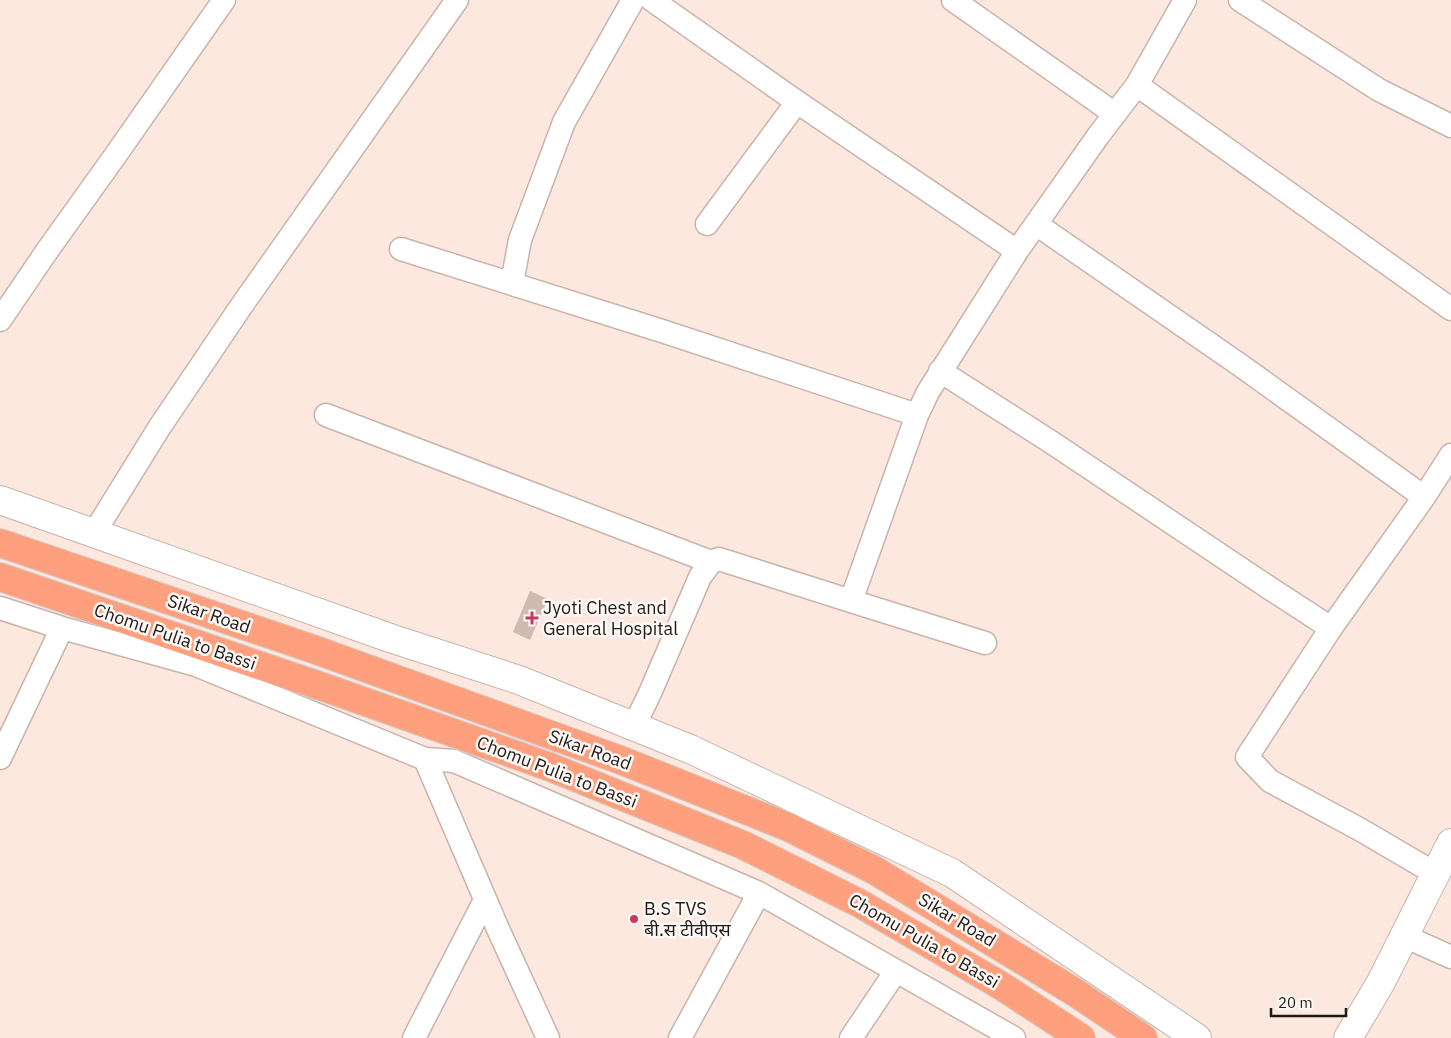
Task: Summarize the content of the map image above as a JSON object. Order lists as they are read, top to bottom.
{
  "streets": {
    "highway": ["Sikar Road", "Chomu Pulia to Bassi"]
  },
  "places": {
    "health": ["Jyoti Chest and General Hospital"],
    "other": ["B.S TVS बी.स टीवीएस"]
  },
  "scale_bar": "20 m"
}
